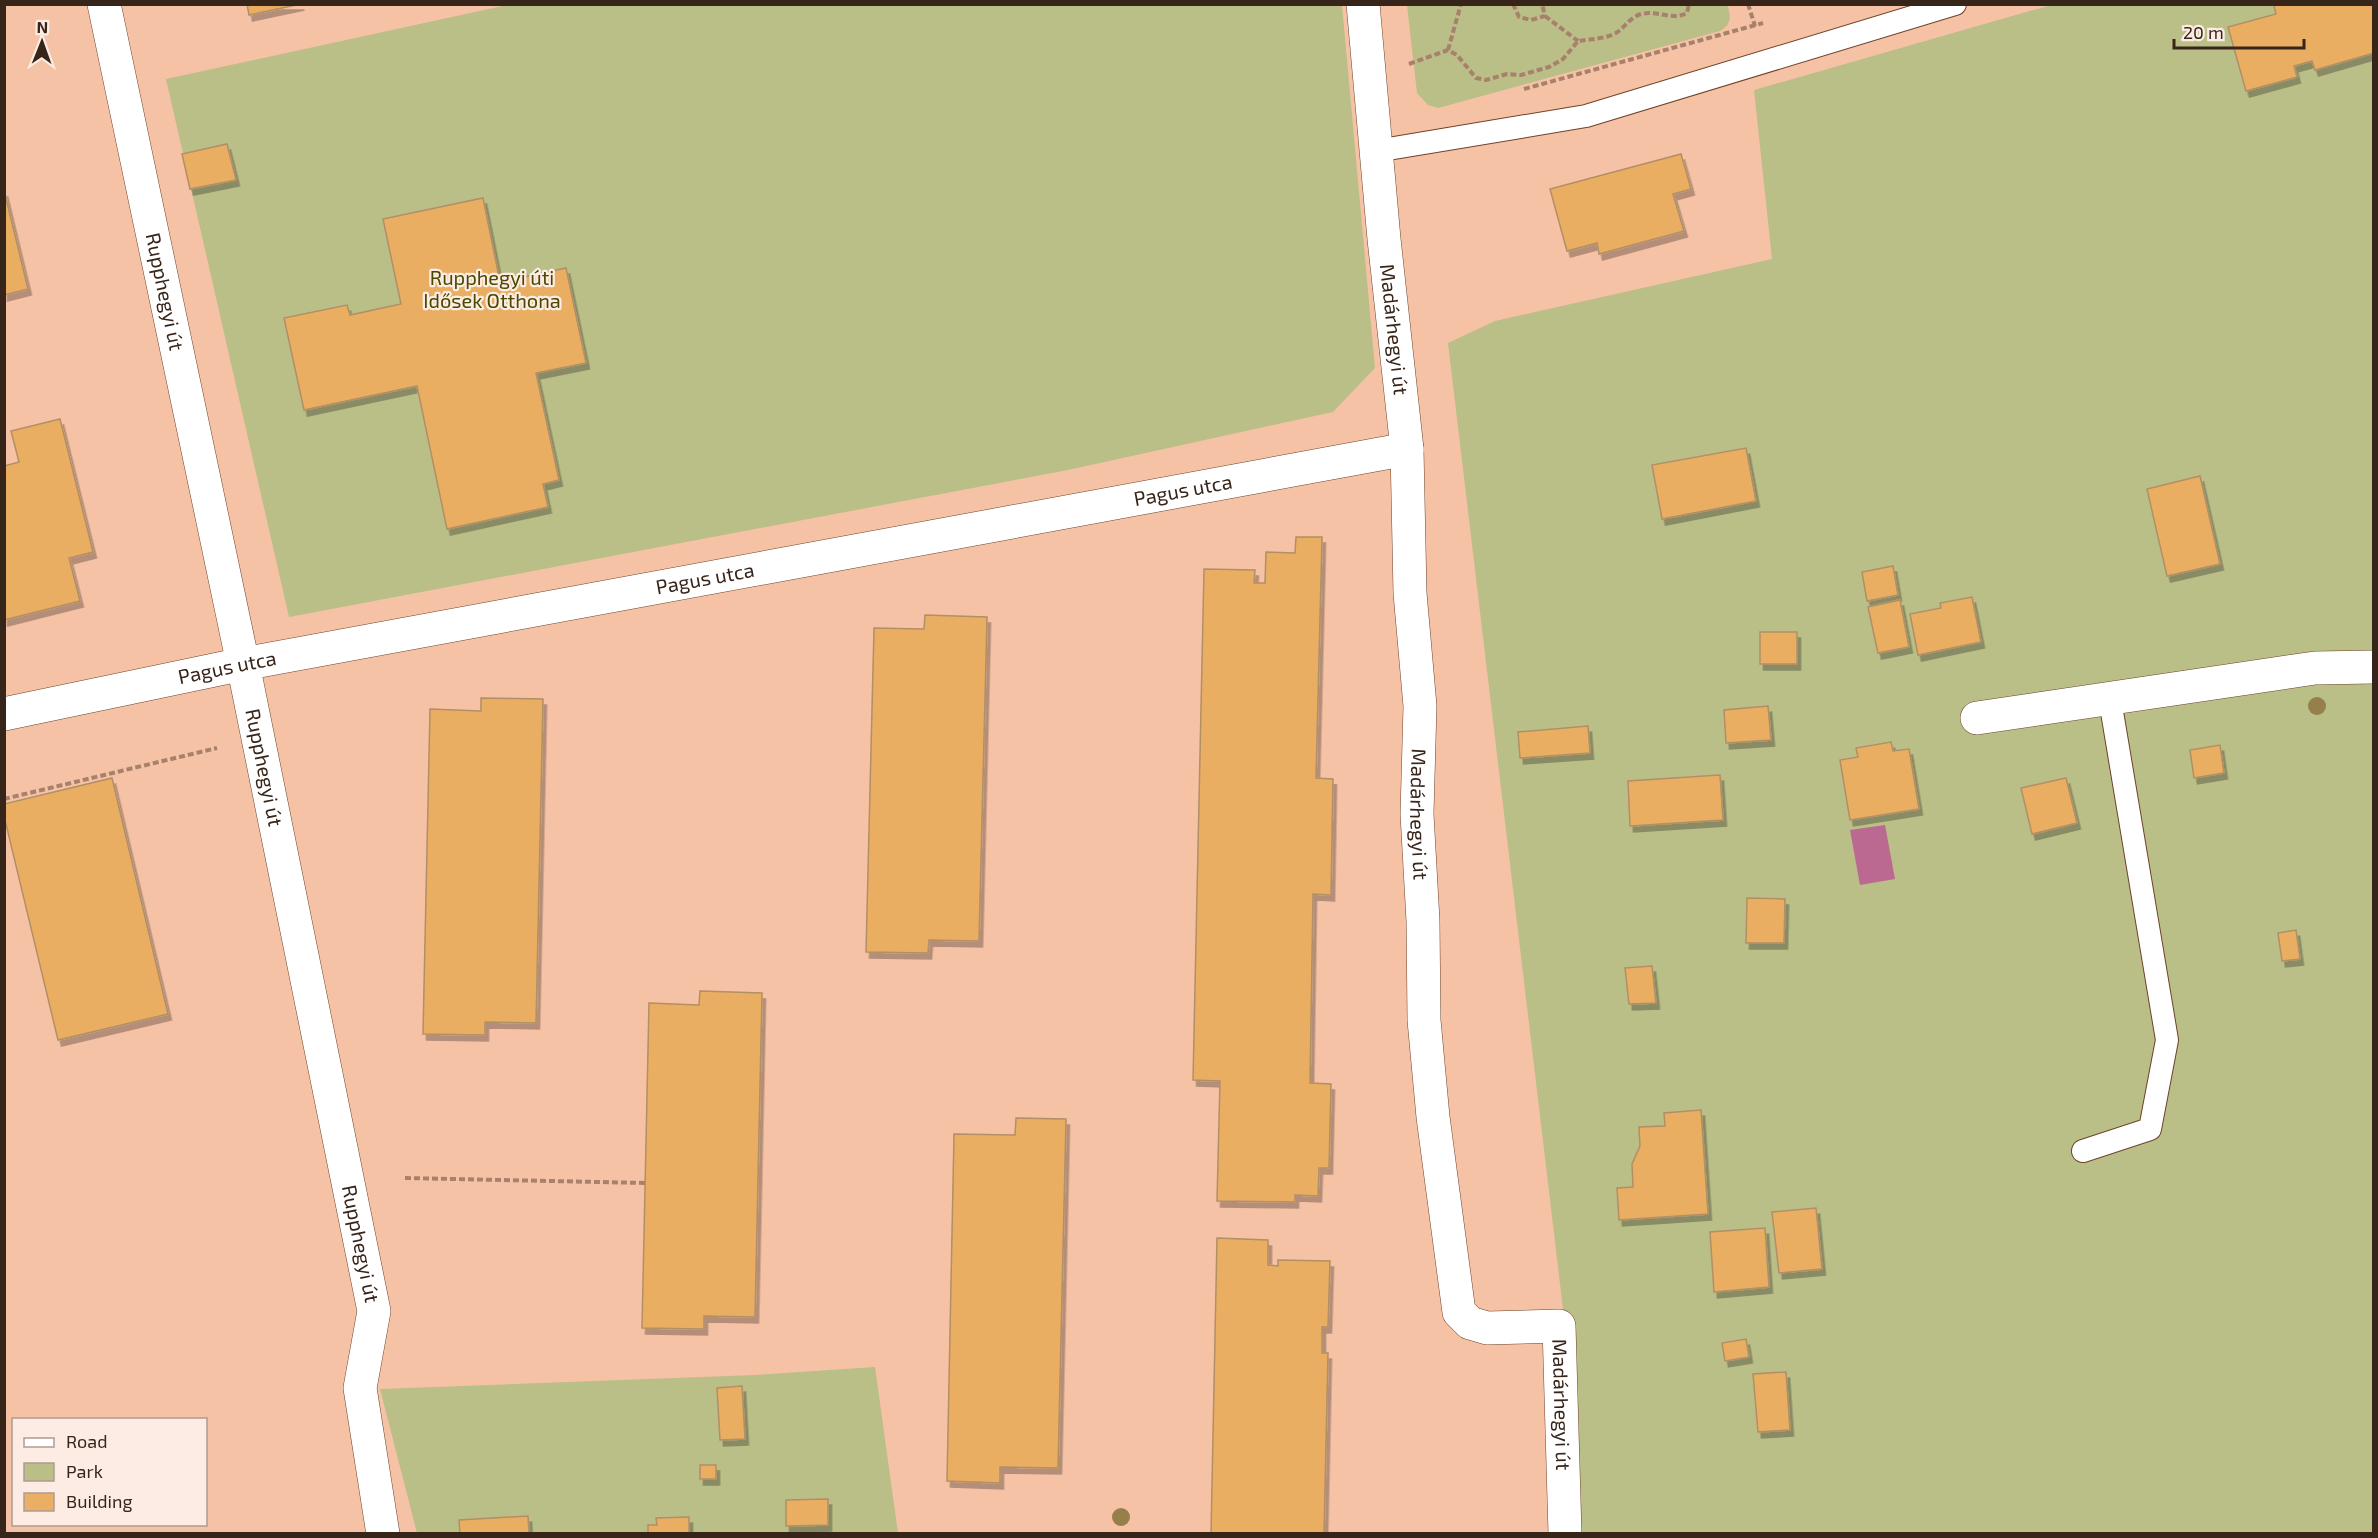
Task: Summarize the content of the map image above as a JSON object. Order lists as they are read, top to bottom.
{
  "streets": {
    "street": ["Rupphegyi út", "Madárhegyi út", "Pagus utca"]
  },
  "crossings": [
    ["Rupphegyi út", "Pagus utca"],
    ["Madárhegyi út", "Pagus utca"]
  ],
  "parks": ["Rupphegyi úti Idősek Otthona"],
  "legend": ["Road", "Park", "Building"],
  "scale_bar": "20 m",
  "north": "top"
}
